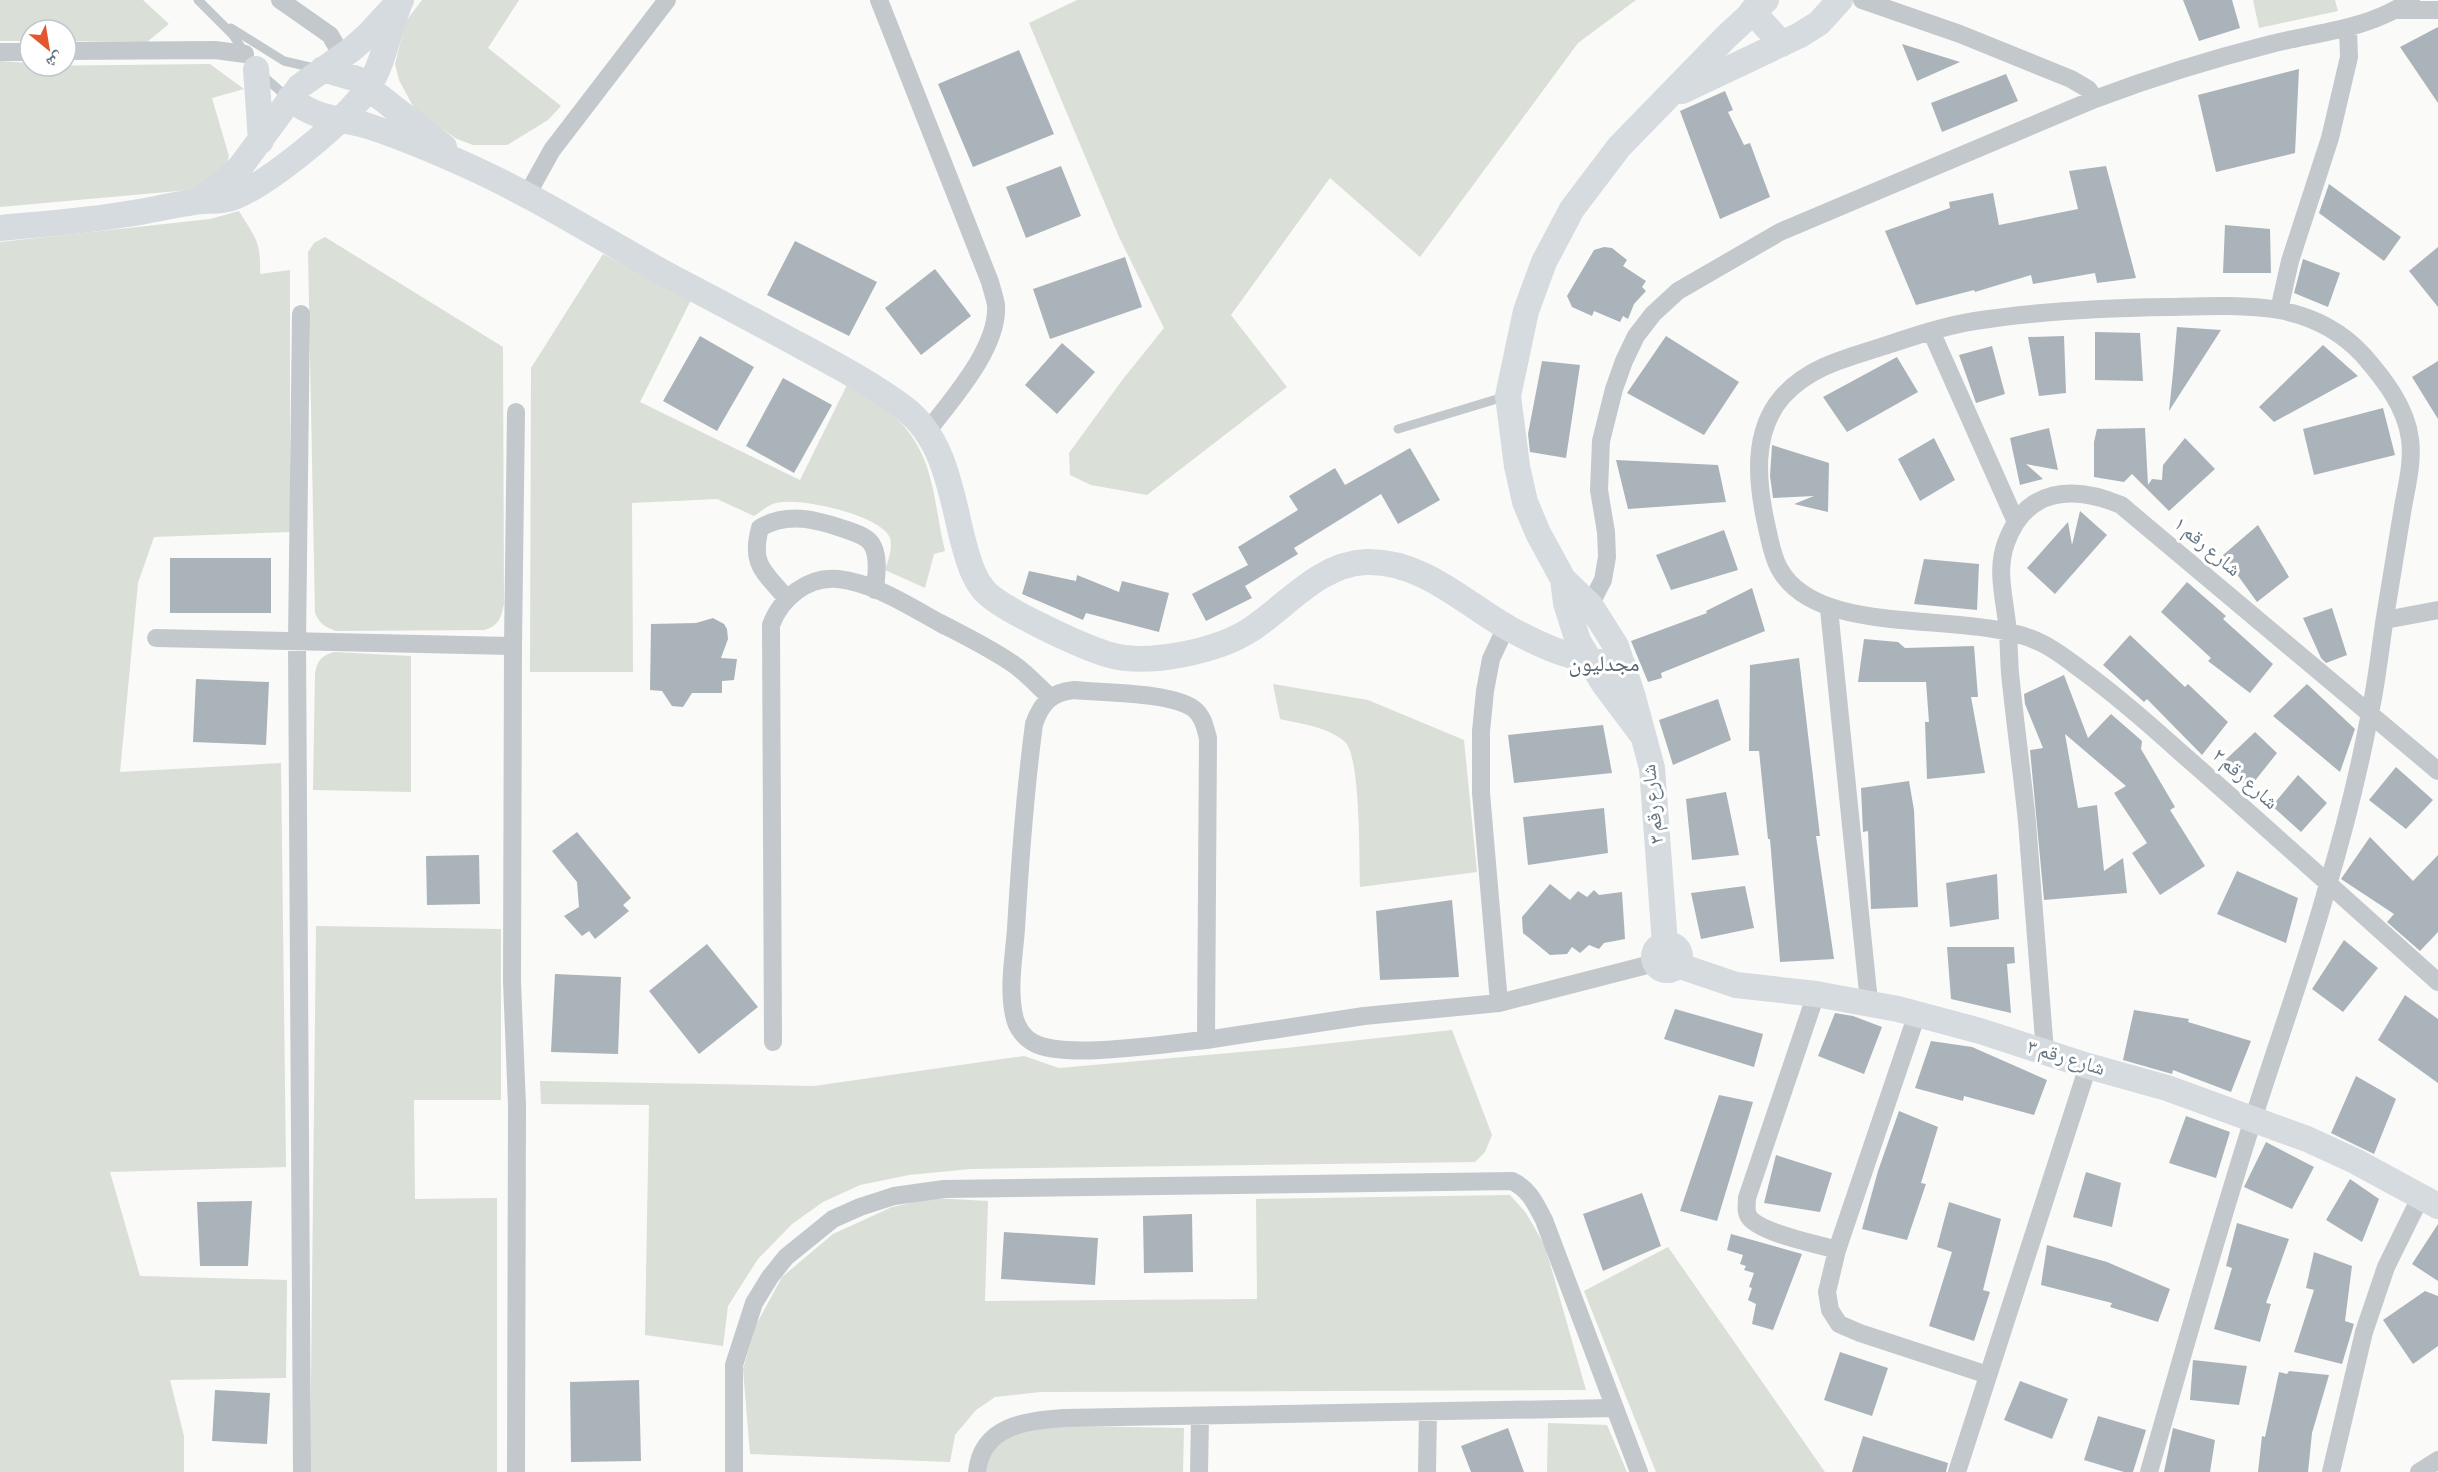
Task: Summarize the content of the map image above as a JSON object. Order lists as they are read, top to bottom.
{
  "streets": {
    "street": ["شارع رقم ١", "شارع رقم ٢", "شارع رقم ٣"]
  },
  "crossings": [
    ["شارع رقم ١", "شارع رقم ٢"],
    ["شارع رقم ١", "شارع رقم ٣"]
  ],
  "districts": ["مجدليون"],
  "north": "bottom right"
}
